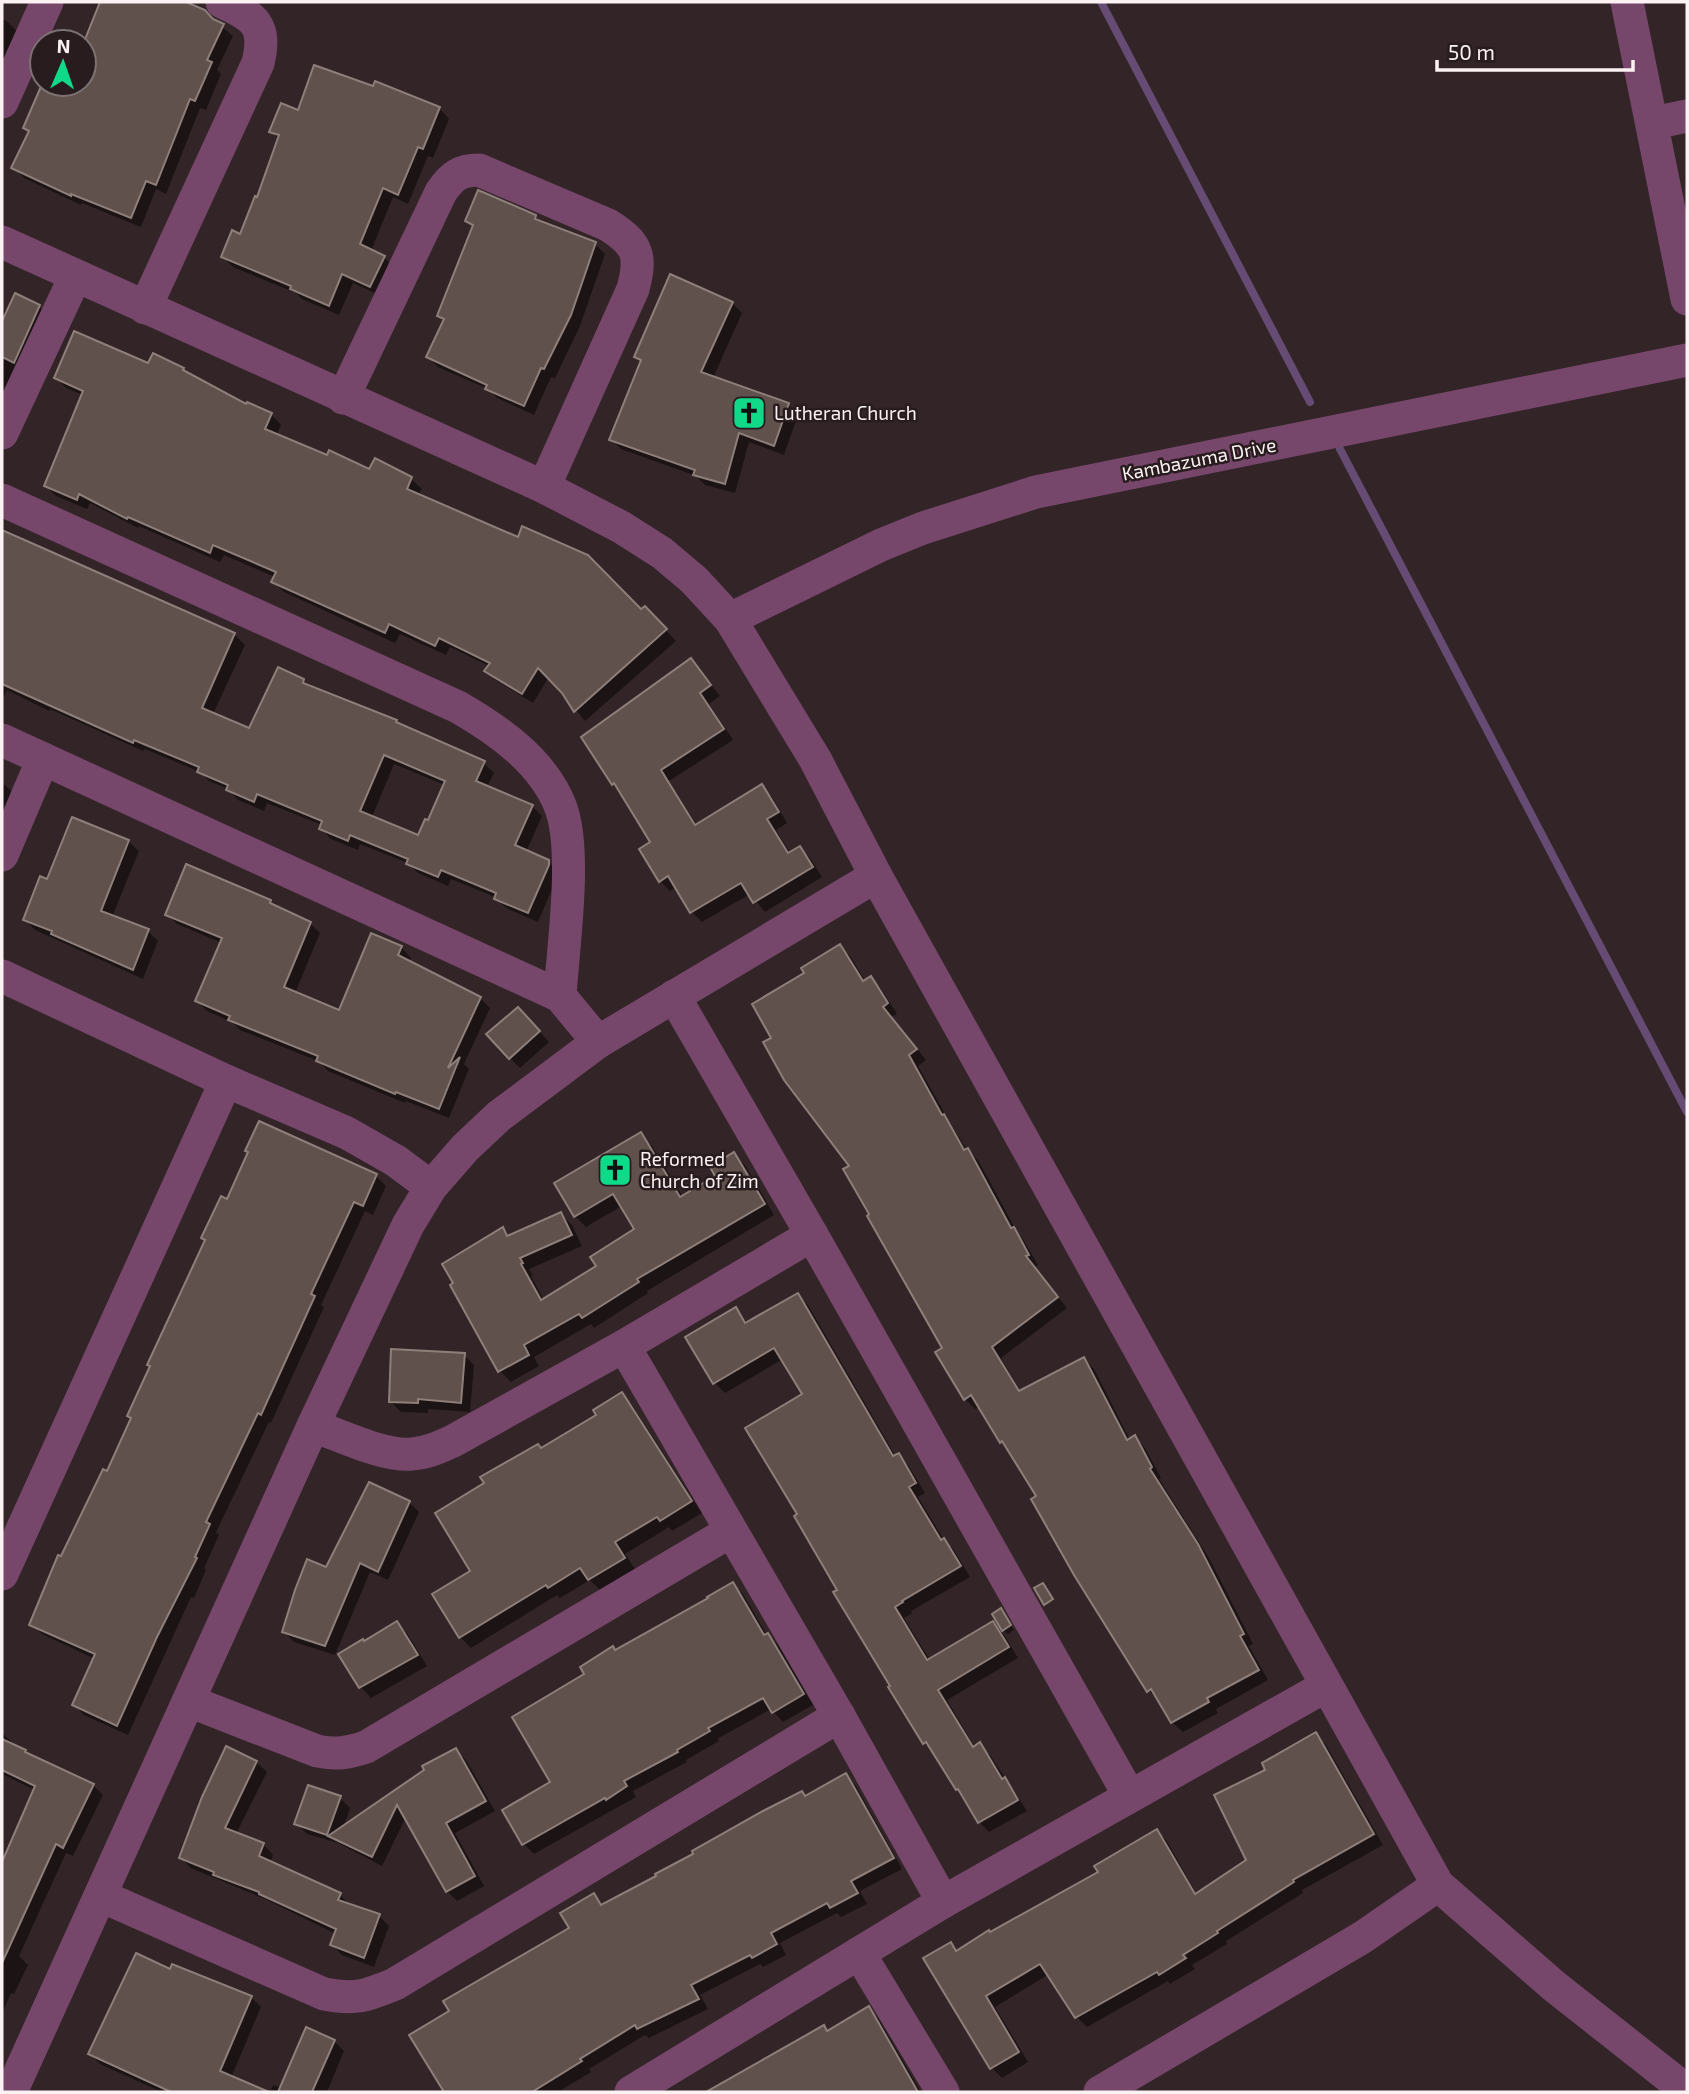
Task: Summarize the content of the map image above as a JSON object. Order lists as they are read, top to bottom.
{
  "streets": {
    "street": ["Kambazuma Drive"]
  },
  "places": {
    "church": ["Lutheran Church", "Reformed Church of Zim"]
  },
  "scale_bar": "50 m",
  "north": "top"
}
